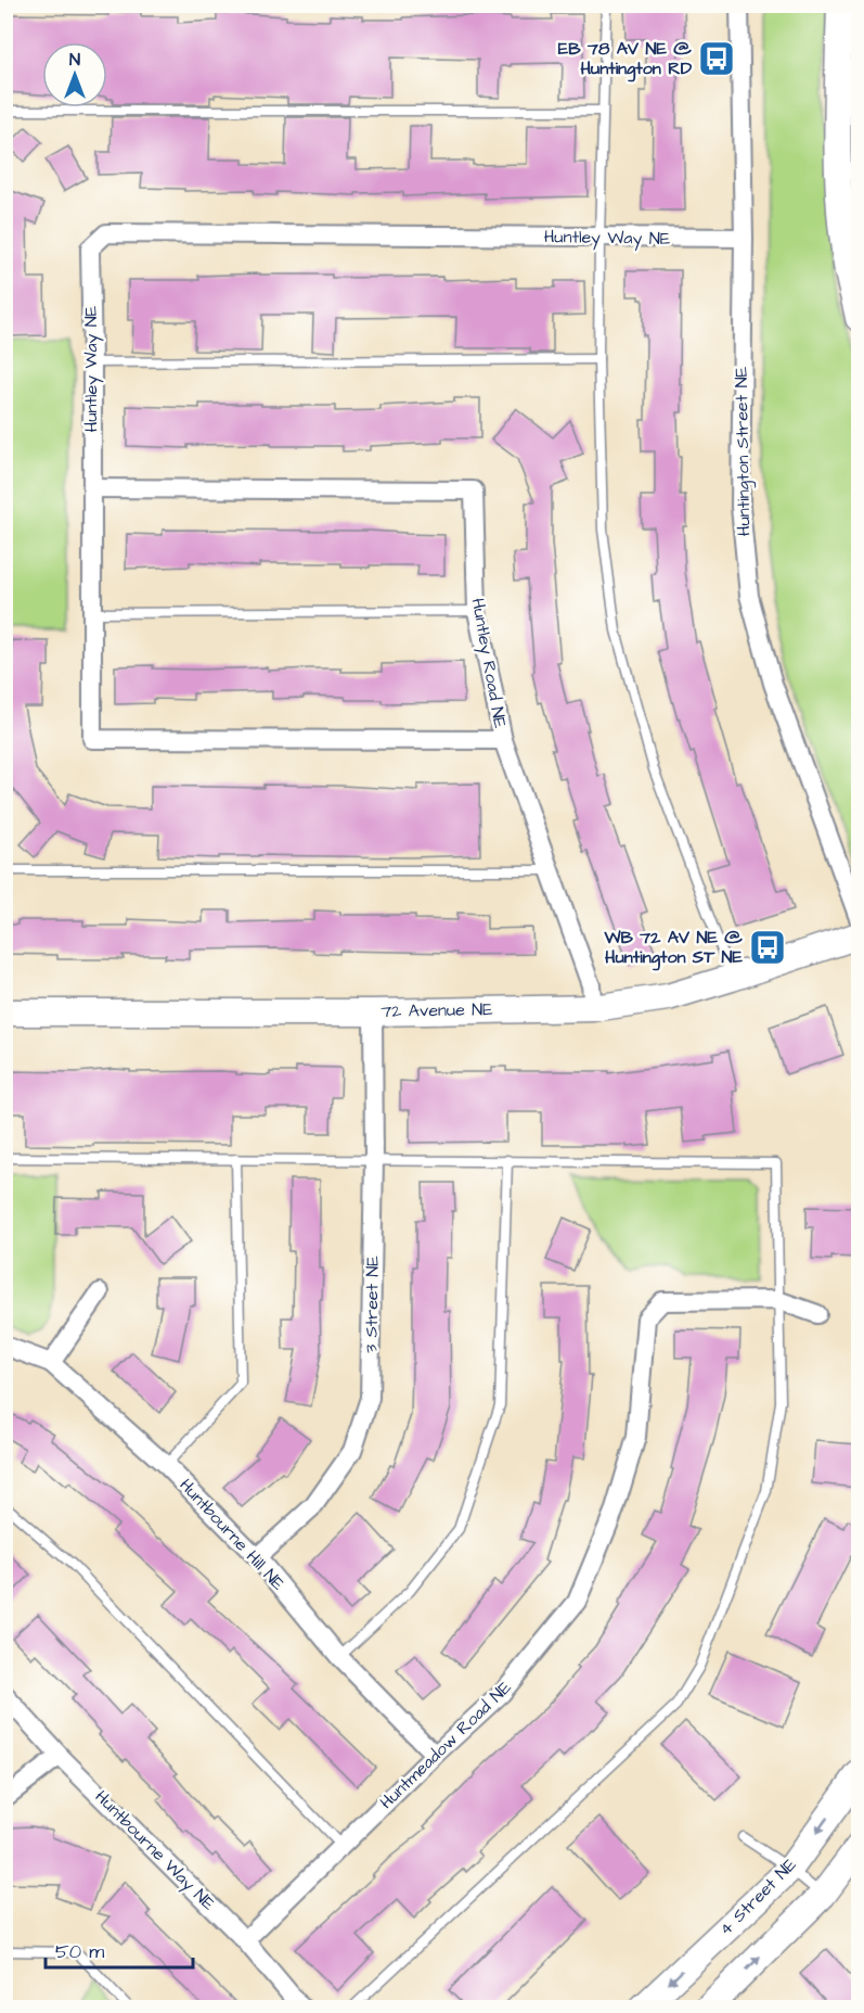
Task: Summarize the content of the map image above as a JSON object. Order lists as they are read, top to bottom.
{
  "streets": {
    "main road": ["72 Avenue NE", "4 Street NE"],
    "street": [
      "Huntley Way NE",
      "Huntington Street NE",
      "Huntley Road NE",
      "3 Street NE",
      "Huntbourne Hill NE",
      "Huntmeadow Road NE",
      "Huntbourne Way NE"
    ]
  },
  "crossings": [
    ["Huntley Way NE", "Huntington Street NE"],
    ["Huntley Way NE", "Huntley Road NE"],
    ["Huntley Road NE", "72 Avenue NE"],
    ["72 Avenue NE", "3 Street NE"],
    ["3 Street NE", "Huntbourne Hill NE"],
    ["Huntbourne Hill NE", "Huntmeadow Road NE"],
    ["Huntmeadow Road NE", "Huntbourne Way NE"]
  ],
  "places": {
    "bus stop": ["EB 78 AV NE @ Huntington RD", "WB 72 AV NE @ Huntington ST NE"]
  },
  "scale_bar": "50 m",
  "north": "top"
}
